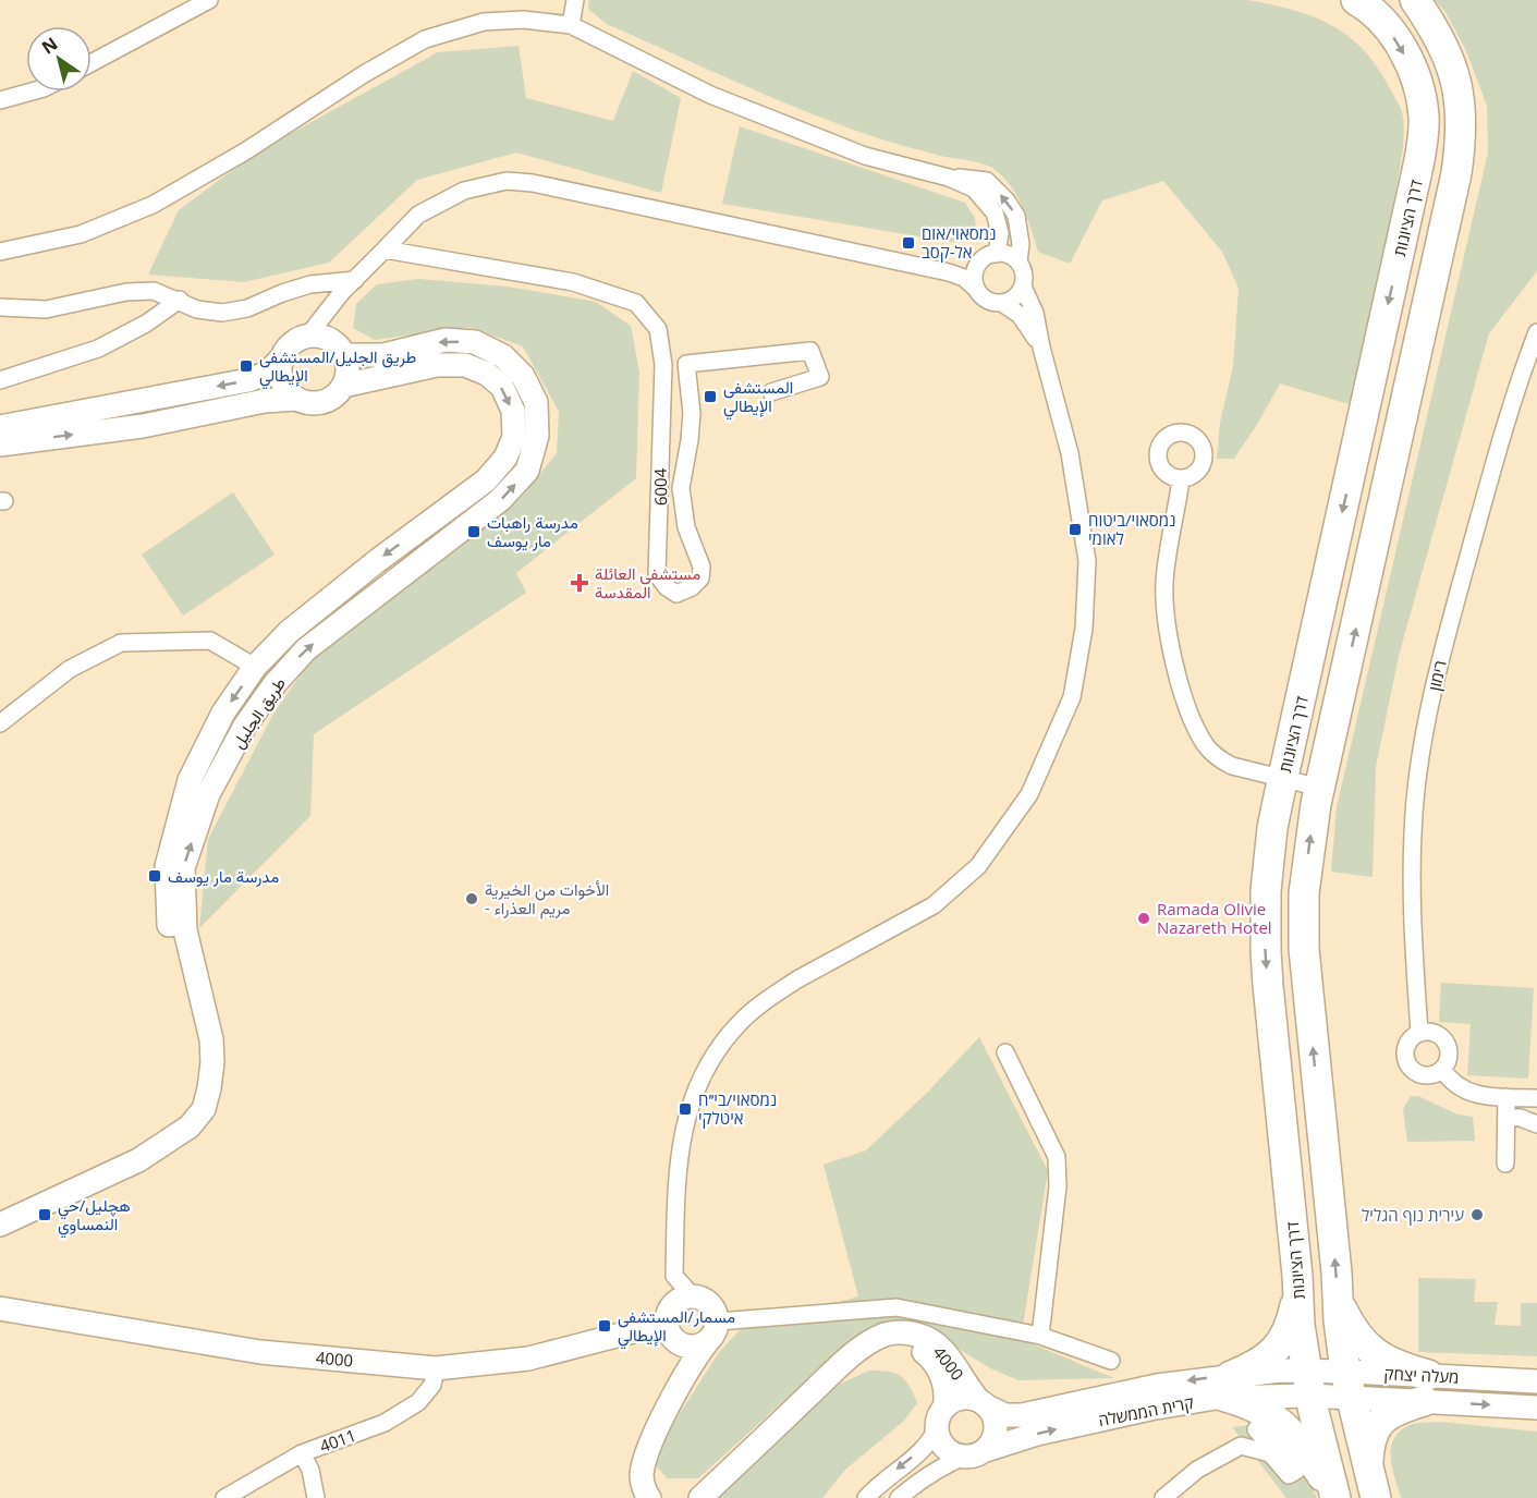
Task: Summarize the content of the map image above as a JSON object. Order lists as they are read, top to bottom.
{
  "streets": {
    "highway": ["דרך הציונות"],
    "street": [
      "6004",
      "רימון",
      "طريق الجليل",
      "4000",
      "מעלה יצחק",
      "קרית הממשלה",
      "4011"
    ]
  },
  "crossings": [
    ["דרך הציונות", "מעלה יצחק"],
    ["דרך הציונות", "קרית הממשלה"],
    ["4000", "קרית הממשלה"],
    ["4000", "4011"],
    ["מעלה יצחק", "קרית הממשלה"]
  ],
  "places": {
    "transit": [
      "נמסאוי/אום אל-קסב",
      "طريق الجليل/المستشفى الإيطالي",
      "المستشفى الإيطالي",
      "נמסאוי/ביטוח לאומי",
      "مدرسة راهبات مار يوسف",
      "مدرسة مار يوسف",
      "נמסאוי/בי״ח איטלקי",
      "هچليل/حي النمساوي",
      "مسمار/المستشفى الإيطالي"
    ],
    "health": ["مستشفى العائلة المقدسة"],
    "other": ["الأخوات من الخيرية - مريم العذراء", "Ramada Olivie Nazareth Hotel", "עירית נוף הגליל"]
  },
  "north": "top left"
}
